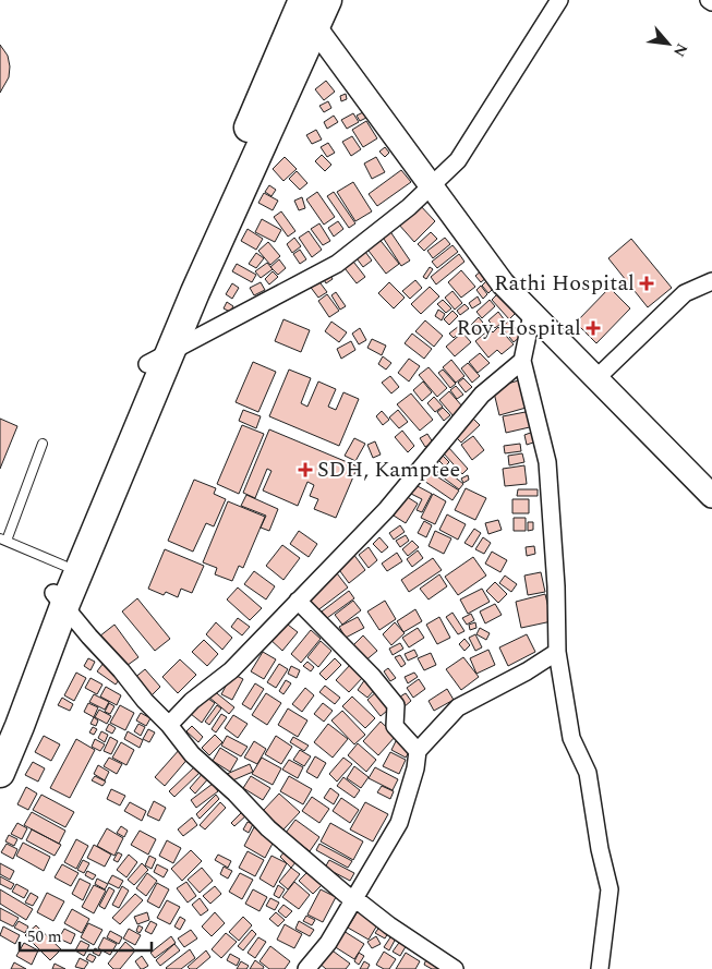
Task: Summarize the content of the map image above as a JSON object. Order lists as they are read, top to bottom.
{
  "places": {
    "health": ["Rathi Hospital", "Roy Hospital", "SDH, Kamptee"]
  },
  "scale_bar": "50 m",
  "north": "bottom right"
}
